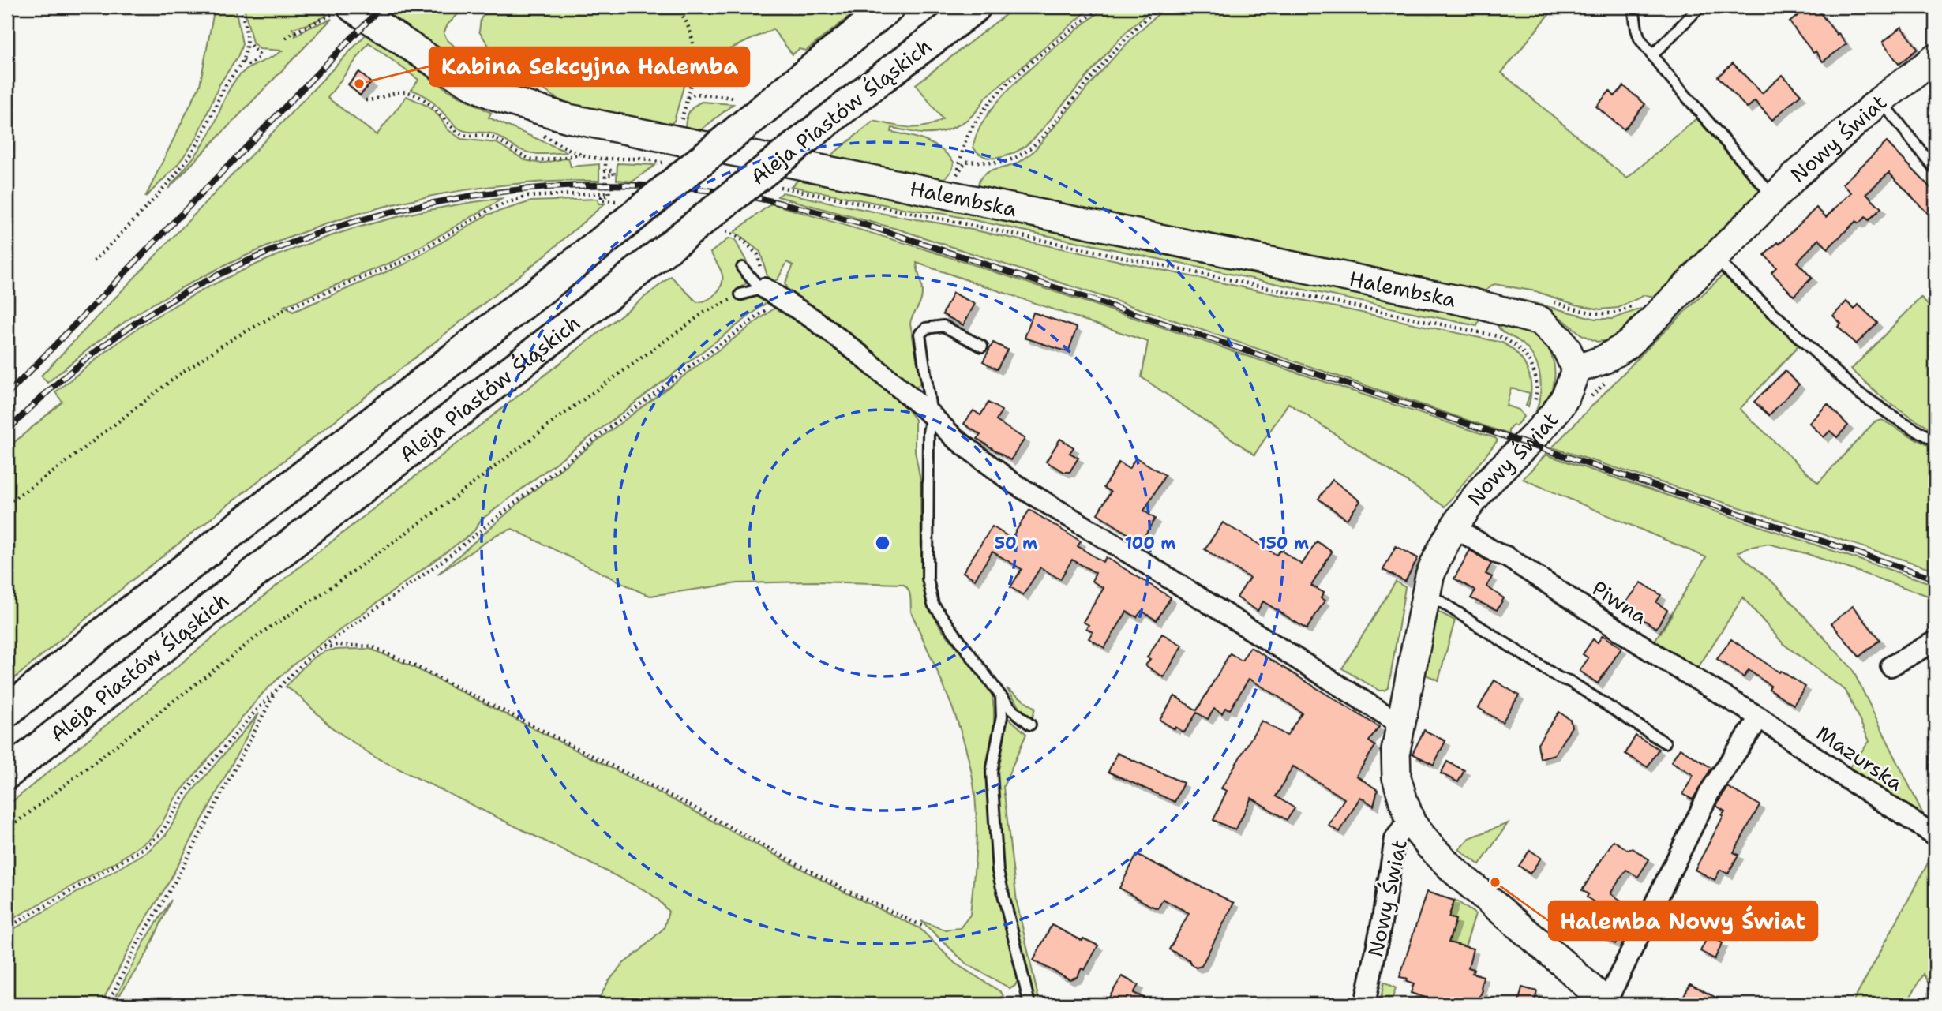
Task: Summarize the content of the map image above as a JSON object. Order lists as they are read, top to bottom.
{
  "streets": {
    "highway": ["Aleja Piastów Śląskich"],
    "street": [
      "Nowy Świat",
      "Halembska",
      "Piwna",
      "Mazurska"
    ]
  },
  "crossings": [
    ["Nowy Świat", "Halembska"],
    ["Nowy Świat", "Piwna"],
    ["Piwna", "Mazurska"]
  ],
  "places": ["Kabina Sekcyjna Halemba", "Halemba Nowy Świat"],
  "rings": ["50 m", "100 m", "150 m"]
}
